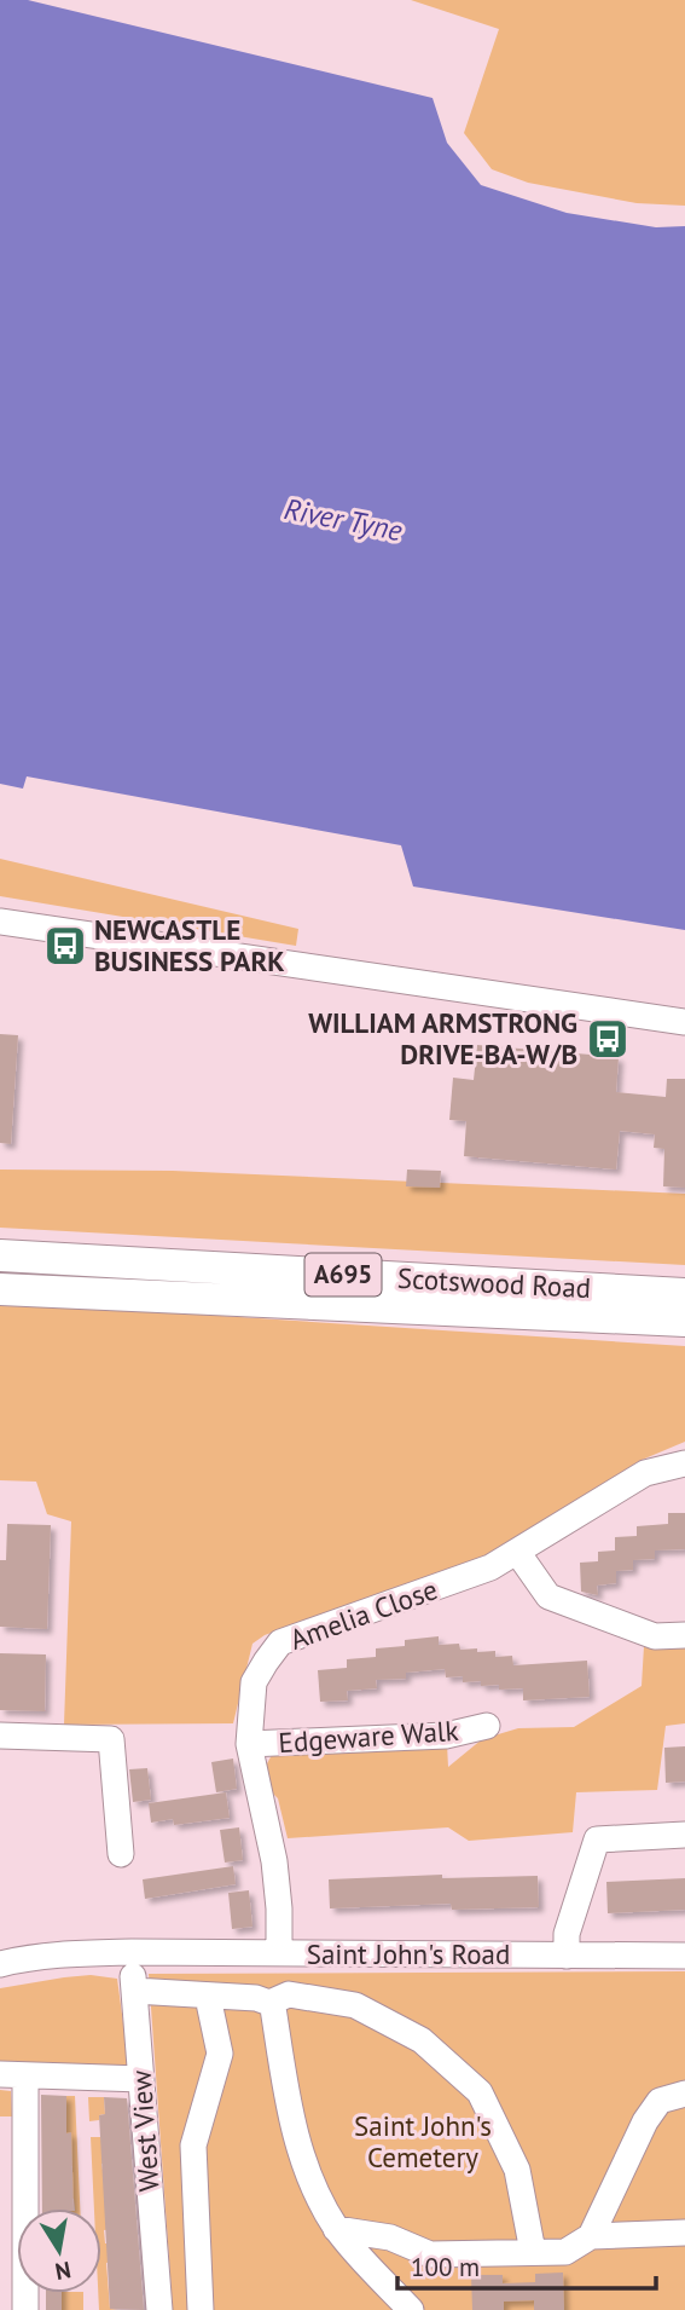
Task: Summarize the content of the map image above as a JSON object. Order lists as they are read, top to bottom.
{
  "streets": {
    "main road": ["A695", "Scotswood Road"],
    "street": [
      "Amelia Close",
      "Edgeware Walk",
      "Saint John's Road",
      "West View"
    ]
  },
  "crossings": [
    ["Amelia Close", "Edgeware Walk"],
    ["Amelia Close", "Saint John's Road"],
    ["Saint John's Road", "West View"]
  ],
  "water": ["River Tyne"],
  "parks": ["Saint John's Cemetery"],
  "places": {
    "bus stop": ["NEWCASTLE BUSINESS PARK", "WILLIAM ARMSTRONG DRIVE-BA-W/B"]
  },
  "scale_bar": "100 m",
  "north": "bottom"
}
